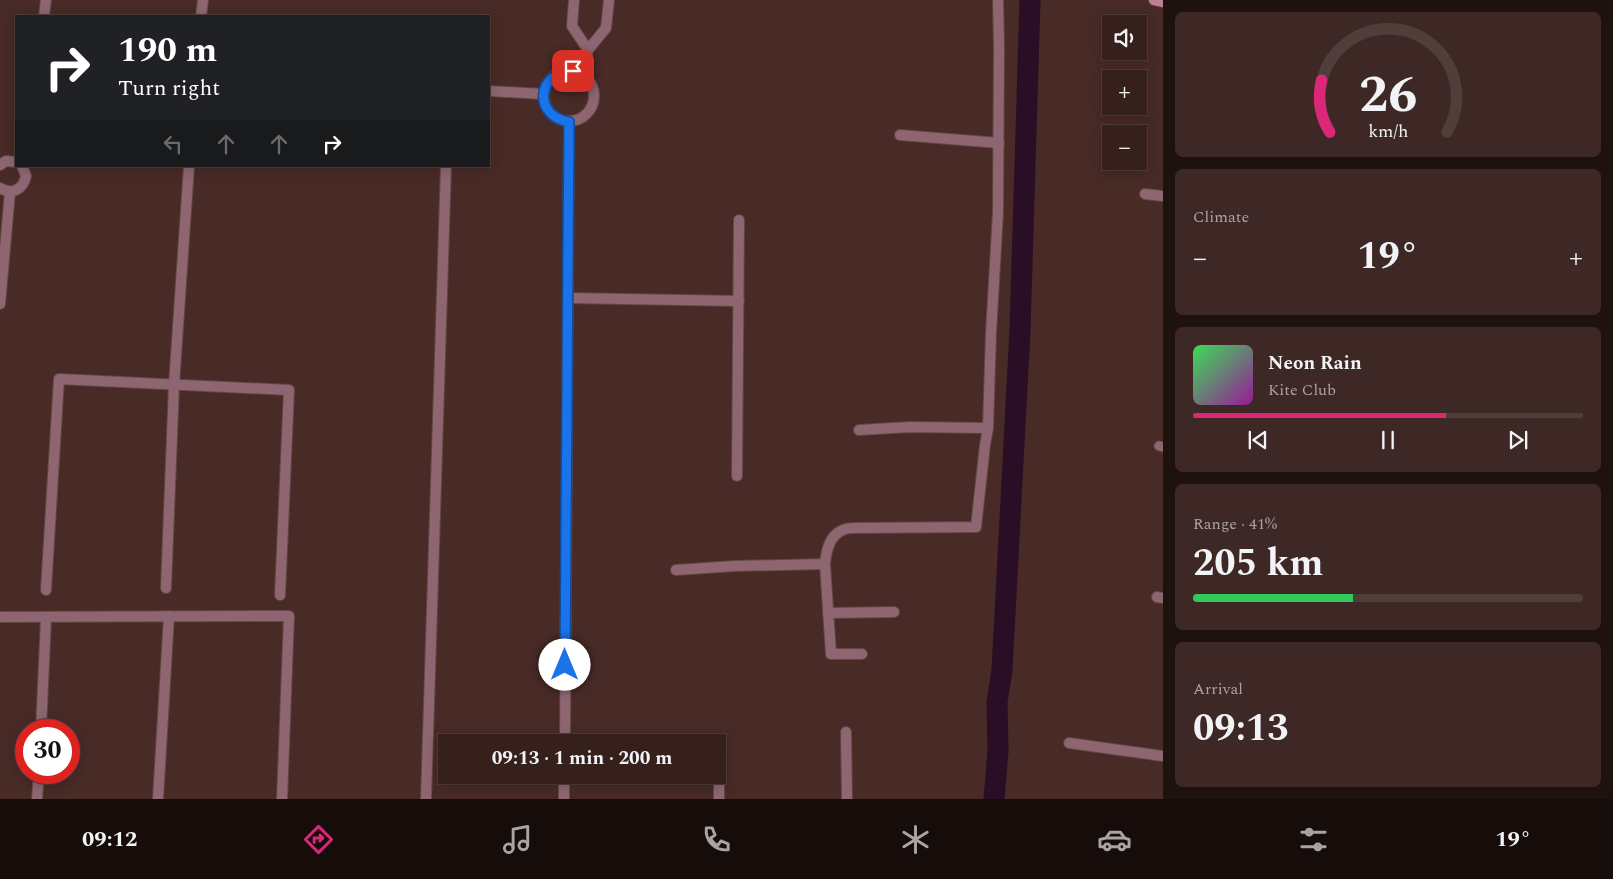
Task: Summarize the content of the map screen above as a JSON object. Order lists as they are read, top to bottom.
{
  "page": {
    "map_buttons": ["+", "−"],
    "turn": ["190 m", "Turn right"],
    "tile": [
      "Climate",
      ["Range · 41%", "205 km"],
      ["Arrival", "09:13"]
    ],
    "heat": ["−", "19°", "+"],
    "song": ["Neon Rain", "Kite Club"],
    "limit": "30",
    "trip": "09:13 · 1 min · 200 m",
    "tabs": ["09:12", "19°"],
    "gauge": ["26", "km/h"]
  }
}
